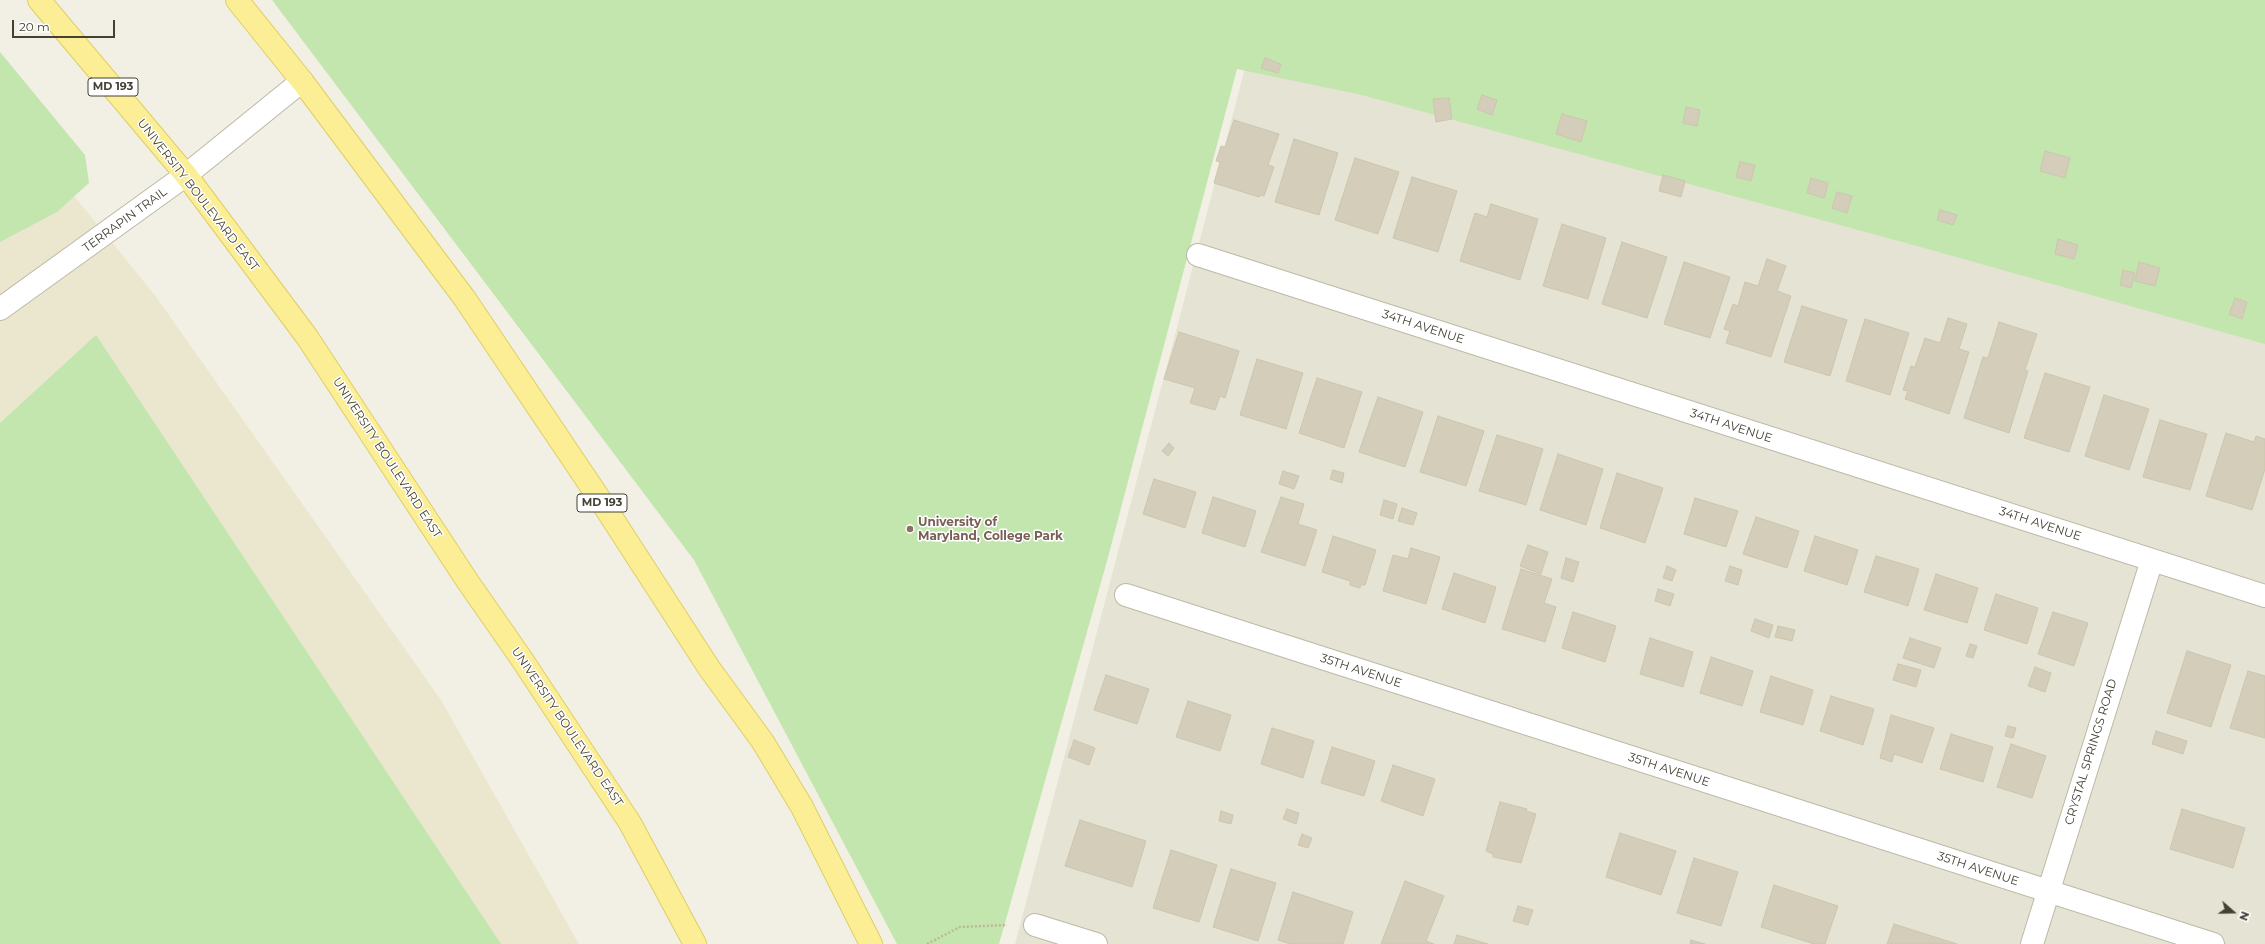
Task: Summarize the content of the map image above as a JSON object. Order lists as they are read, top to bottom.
{
  "streets": {
    "main road": ["MD 193", "UNIVERSITY BOULEVARD EAST"],
    "street": [
      "TERRAPIN TRAIL",
      "34TH AVENUE",
      "35TH AVENUE",
      "CRYSTAL SPRINGS ROAD"
    ]
  },
  "crossings": [
    ["MD 193", "TERRAPIN TRAIL"],
    ["UNIVERSITY BOULEVARD EAST", "TERRAPIN TRAIL"],
    ["34TH AVENUE", "CRYSTAL SPRINGS ROAD"],
    ["35TH AVENUE", "CRYSTAL SPRINGS ROAD"]
  ],
  "places": ["University of Maryland, College Park"],
  "scale_bar": "20 m",
  "north": "right"
}
